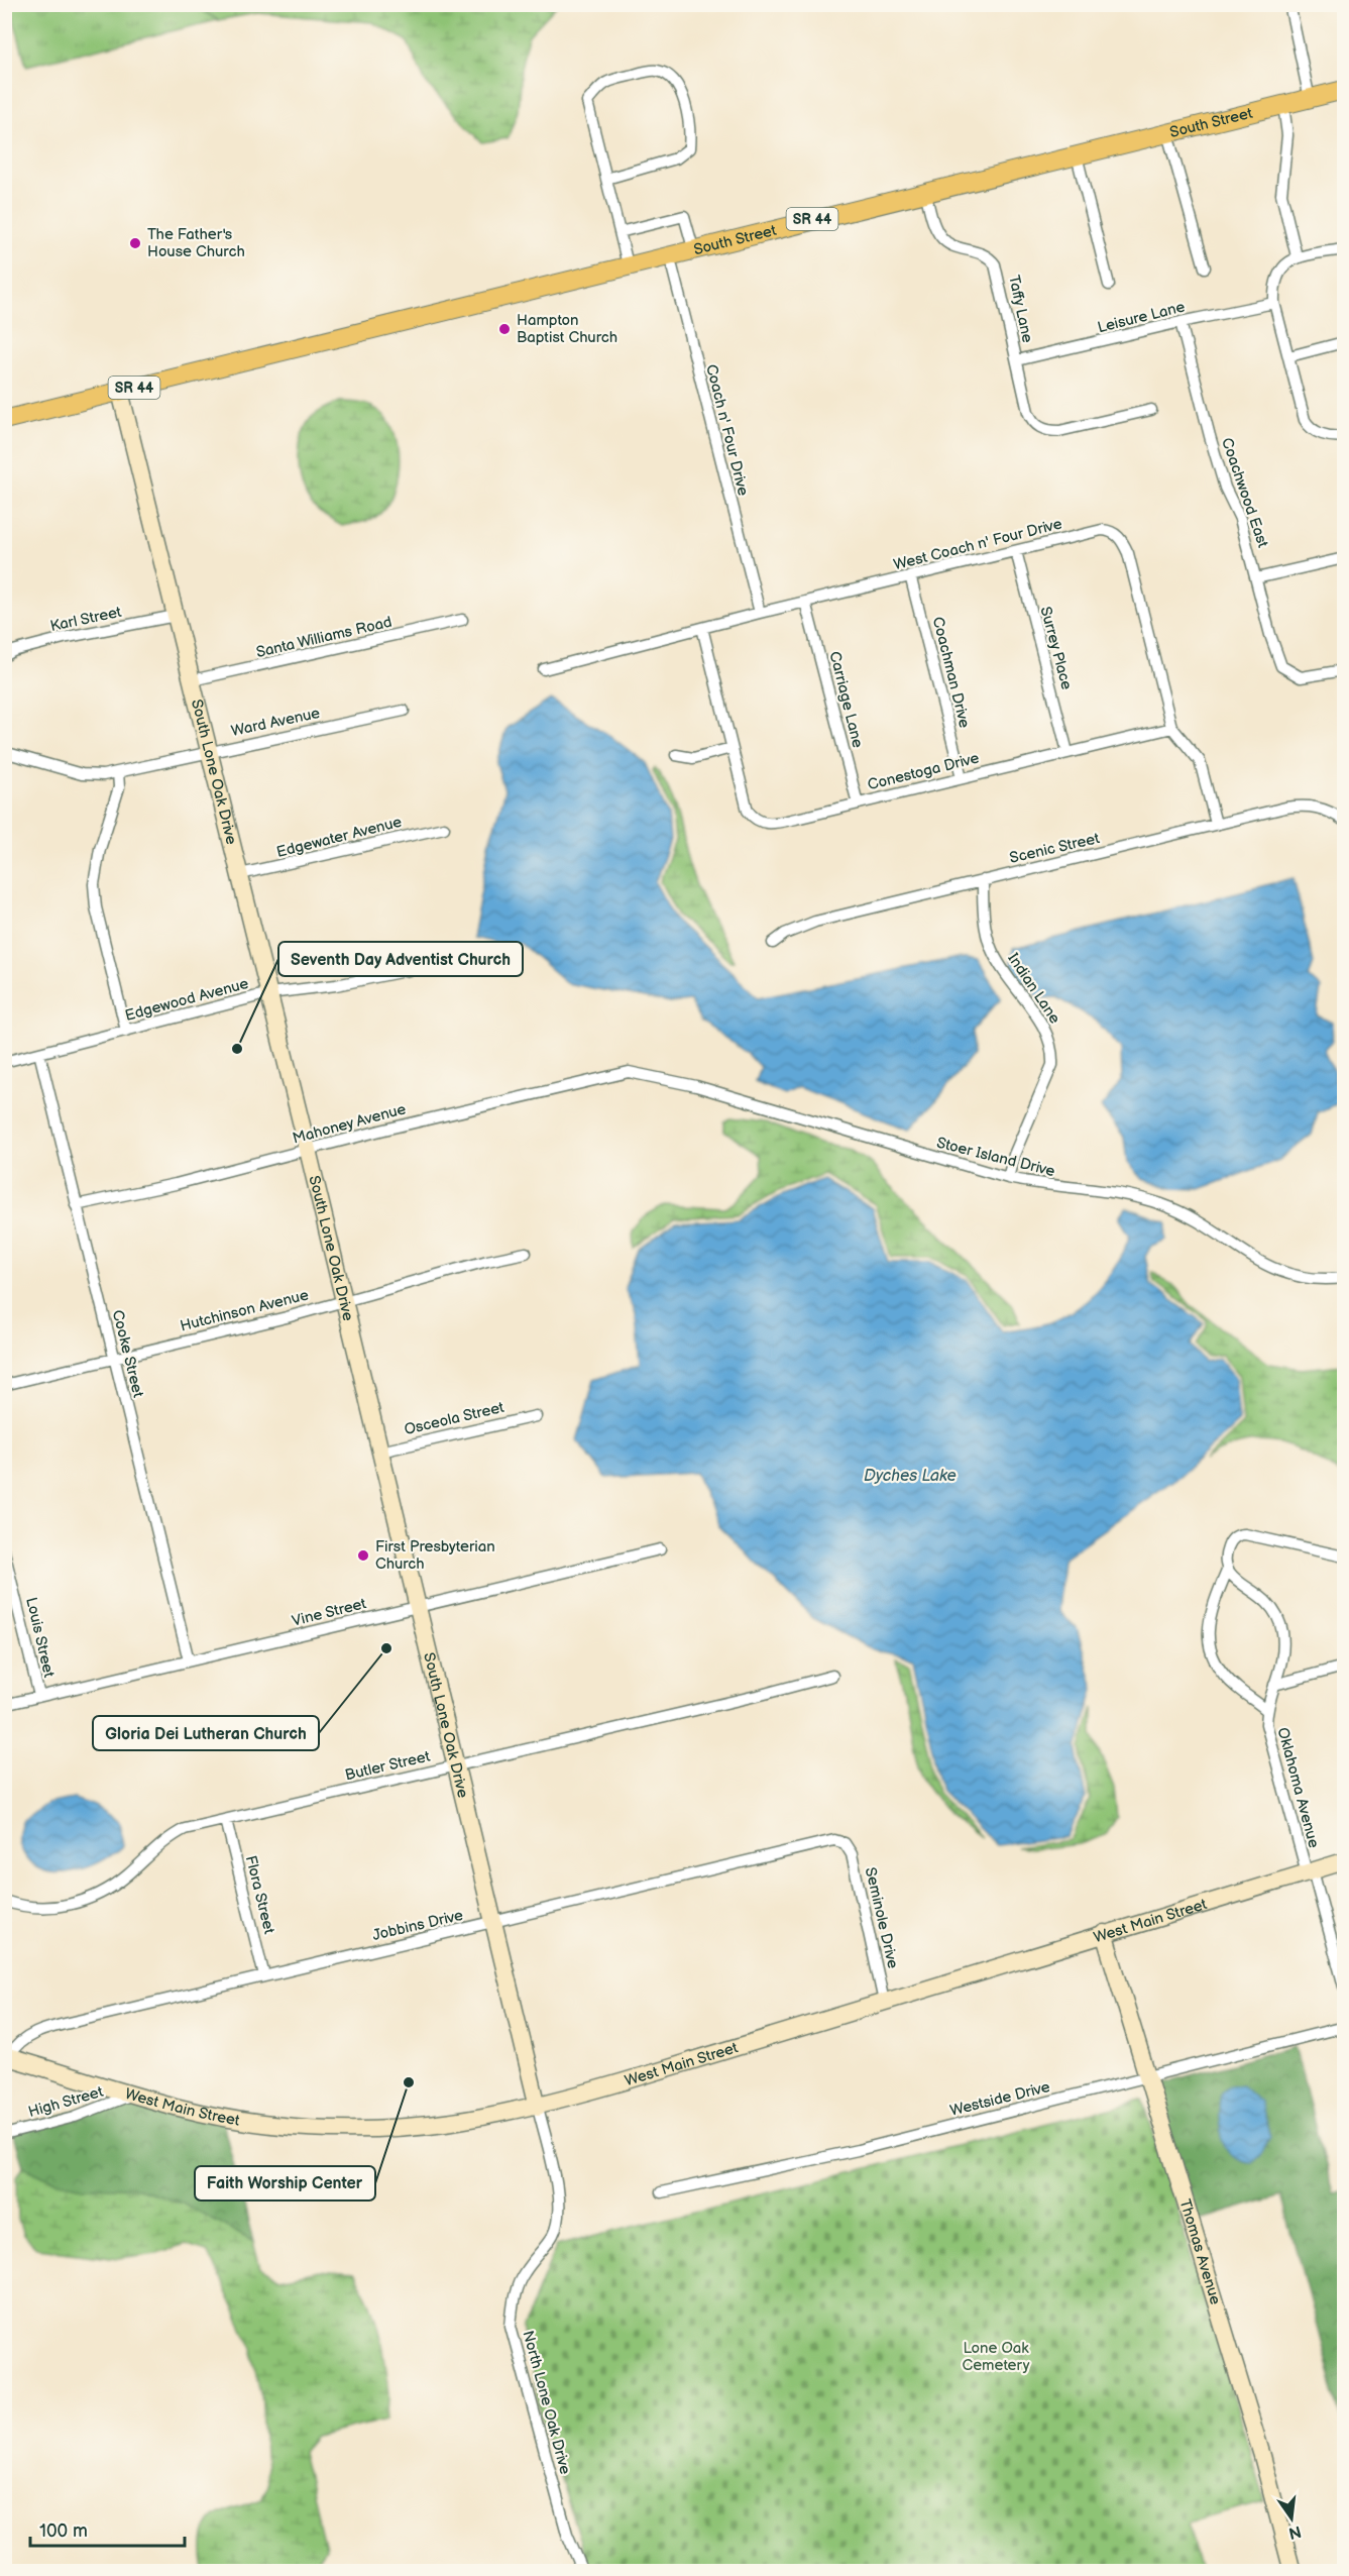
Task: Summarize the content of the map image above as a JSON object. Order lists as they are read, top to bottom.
{
  "streets": {
    "main road": ["South Street", "SR 44"],
    "street": [
      "Taffy Lane",
      "Leisure Lane",
      "Coach n' Four Drive",
      "Coachwood East",
      "West Coach n' Four Drive",
      "Karl Street",
      "Santa Williams Road",
      "Surrey Place",
      "Coachman Drive",
      "Carriage Lane",
      "Ward Avenue",
      "Conestoga Drive",
      "South Lone Oak Drive",
      "Edgewater Avenue",
      "Scenic Street",
      "Indian Lane",
      "Edgewood Avenue",
      "Mahoney Avenue",
      "Stoer Island Drive",
      "Hutchinson Avenue",
      "Cooke Street",
      "Osceola Street",
      "Vine Street",
      "Louis Street",
      "Butler Street",
      "Oklahoma Avenue",
      "Flora Street",
      "Seminole Drive",
      "West Main Street",
      "Jobbins Drive",
      "Westside Drive",
      "High Street",
      "Thomas Avenue",
      "North Lone Oak Drive"
    ]
  },
  "crossings": [
    ["South Street", "SR 44"],
    ["South Street", "Taffy Lane"],
    ["South Street", "Coach n' Four Drive"],
    ["South Street", "South Lone Oak Drive"],
    ["SR 44", "South Lone Oak Drive"],
    ["Taffy Lane", "Leisure Lane"],
    ["Leisure Lane", "Coachwood East"],
    ["Coach n' Four Drive", "West Coach n' Four Drive"],
    ["West Coach n' Four Drive", "Surrey Place"],
    ["West Coach n' Four Drive", "Coachman Drive"],
    ["West Coach n' Four Drive", "Carriage Lane"],
    ["West Coach n' Four Drive", "Conestoga Drive"],
    ["West Coach n' Four Drive", "Scenic Street"],
    ["Karl Street", "South Lone Oak Drive"],
    ["Santa Williams Road", "South Lone Oak Drive"],
    ["Surrey Place", "Conestoga Drive"],
    ["Coachman Drive", "Conestoga Drive"],
    ["Carriage Lane", "Conestoga Drive"],
    ["Ward Avenue", "South Lone Oak Drive"],
    ["South Lone Oak Drive", "Edgewater Avenue"],
    ["South Lone Oak Drive", "Edgewood Avenue"],
    ["South Lone Oak Drive", "Mahoney Avenue"],
    ["South Lone Oak Drive", "Hutchinson Avenue"],
    ["South Lone Oak Drive", "Osceola Street"],
    ["South Lone Oak Drive", "Vine Street"],
    ["South Lone Oak Drive", "Butler Street"],
    ["South Lone Oak Drive", "West Main Street"],
    ["South Lone Oak Drive", "Jobbins Drive"],
    ["South Lone Oak Drive", "North Lone Oak Drive"],
    ["Scenic Street", "Indian Lane"],
    ["Indian Lane", "Stoer Island Drive"],
    ["Edgewood Avenue", "Cooke Street"],
    ["Mahoney Avenue", "Stoer Island Drive"],
    ["Mahoney Avenue", "Cooke Street"],
    ["Hutchinson Avenue", "Cooke Street"],
    ["Cooke Street", "Vine Street"],
    ["Vine Street", "Louis Street"],
    ["Butler Street", "Flora Street"],
    ["Oklahoma Avenue", "West Main Street"],
    ["Flora Street", "Jobbins Drive"],
    ["Seminole Drive", "West Main Street"],
    ["Seminole Drive", "Jobbins Drive"],
    ["West Main Street", "Jobbins Drive"],
    ["West Main Street", "High Street"],
    ["West Main Street", "Thomas Avenue"],
    ["West Main Street", "North Lone Oak Drive"],
    ["Westside Drive", "Thomas Avenue"]
  ],
  "water": ["Dyches Lake"],
  "parks": ["Lone Oak Cemetery"],
  "places": [
    "The Father's House Church",
    "Hampton Baptist Church",
    "Seventh Day Adventist Church",
    "First Presbyterian Church",
    "Gloria Dei Lutheran Church",
    "Faith Worship Center"
  ],
  "scale_bar": "100 m",
  "north": "bottom"
}
